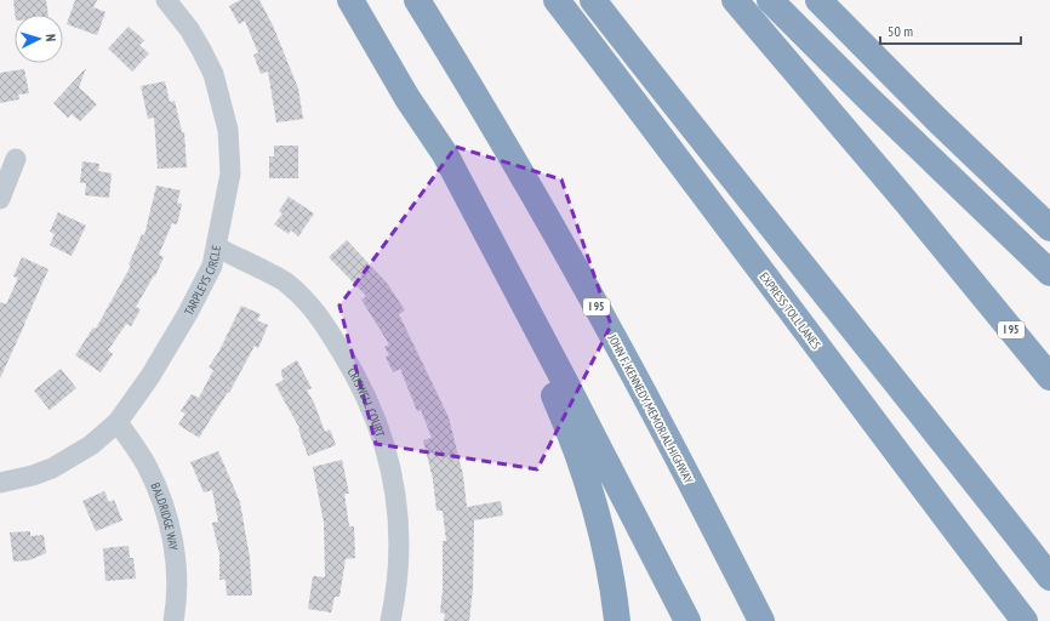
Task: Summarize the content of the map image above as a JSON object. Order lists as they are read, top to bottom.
{
  "streets": {
    "highway": ["I 95", "EXPRESS TOLL LANES", "JOHN F. KENNEDY MEMORIAL HIGHWAY"],
    "street": ["TARPLEYS CIRCLE", "CRISWELL COURT", "BALDRIDGE WAY"]
  },
  "crossings": [
    ["TARPLEYS CIRCLE", "CRISWELL COURT"],
    ["TARPLEYS CIRCLE", "BALDRIDGE WAY"]
  ],
  "scale_bar": "50 m",
  "north": "right"
}
